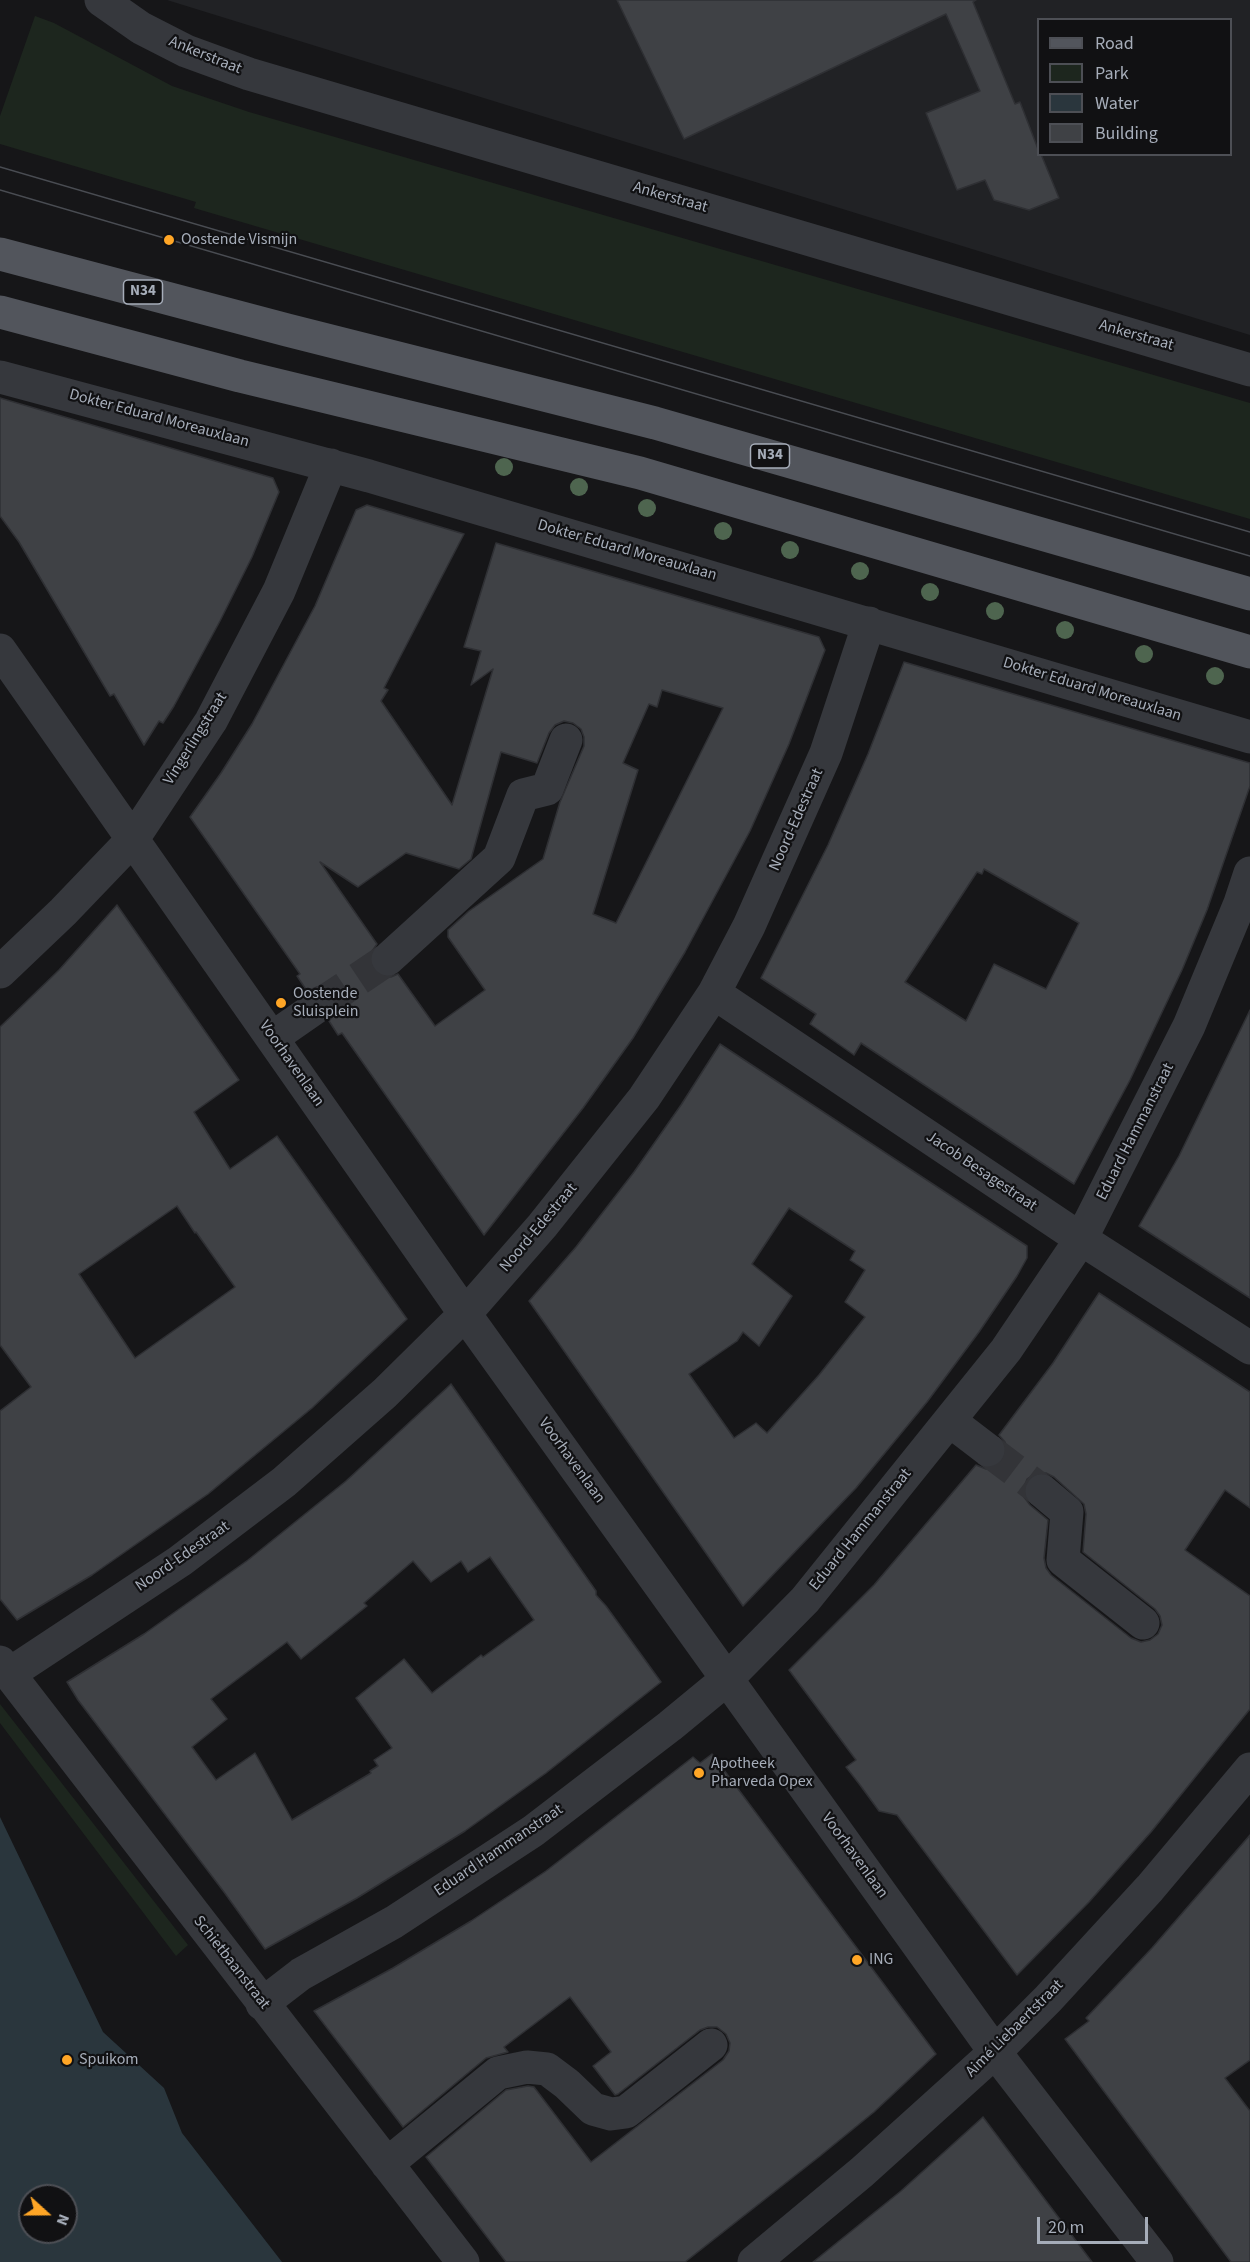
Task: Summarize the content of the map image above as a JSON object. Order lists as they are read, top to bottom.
{
  "streets": {
    "main road": ["N34"],
    "street": [
      "Ankerstraat",
      "Dokter Eduard Moreauxlaan",
      "Vingerlingstraat",
      "Noord-Edestraat",
      "Voorhavenlaan",
      "Eduard Hammanstraat",
      "Jacob Besagestraat",
      "Schietbaanstraat",
      "Aimé Liebaertstraat"
    ]
  },
  "crossings": [
    ["Dokter Eduard Moreauxlaan", "Vingerlingstraat"],
    ["Dokter Eduard Moreauxlaan", "Noord-Edestraat"],
    ["Vingerlingstraat", "Voorhavenlaan"],
    ["Noord-Edestraat", "Voorhavenlaan"],
    ["Noord-Edestraat", "Jacob Besagestraat"],
    ["Noord-Edestraat", "Schietbaanstraat"],
    ["Voorhavenlaan", "Eduard Hammanstraat"],
    ["Voorhavenlaan", "Aimé Liebaertstraat"],
    ["Eduard Hammanstraat", "Jacob Besagestraat"],
    ["Eduard Hammanstraat", "Schietbaanstraat"]
  ],
  "places": [
    "Oostende Vismijn",
    "Oostende Sluisplein",
    "Apotheek Pharveda Opex",
    "ING",
    "Spuikom"
  ],
  "legend": [
    "Road",
    "Park",
    "Water",
    "Building"
  ],
  "scale_bar": "20 m",
  "north": "right"
}
